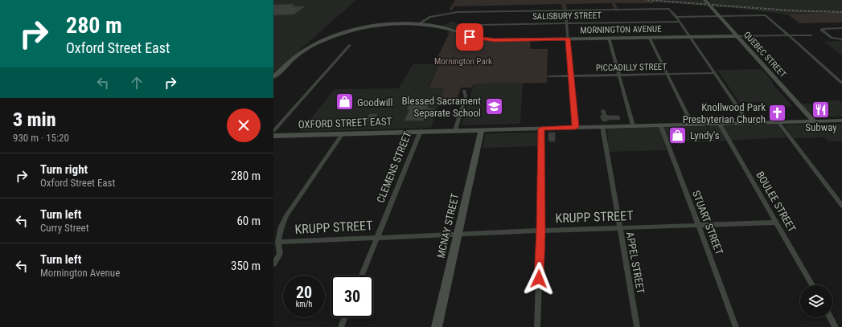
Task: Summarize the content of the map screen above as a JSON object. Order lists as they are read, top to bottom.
{
  "streets": {
    "street": [
      "SALISBURY STREET",
      "MORNINGTON AVENUE",
      "QUEBEC STREET",
      "PICCADILLY STREET",
      "OXFORD STREET EAST",
      "CLEMENS STREET",
      "BOULEE STREET",
      "KRUPP STREET",
      "STUART STREET",
      "MCNAY STREET",
      "APPEL STREET"
    ]
  },
  "crossings": [
    ["SALISBURY STREET", "MORNINGTON AVENUE"],
    ["MORNINGTON AVENUE", "QUEBEC STREET"],
    ["QUEBEC STREET", "OXFORD STREET EAST"],
    ["OXFORD STREET EAST", "CLEMENS STREET"],
    ["OXFORD STREET EAST", "BOULEE STREET"],
    ["OXFORD STREET EAST", "STUART STREET"],
    ["OXFORD STREET EAST", "MCNAY STREET"],
    ["OXFORD STREET EAST", "APPEL STREET"],
    ["CLEMENS STREET", "KRUPP STREET"],
    ["BOULEE STREET", "KRUPP STREET"],
    ["KRUPP STREET", "STUART STREET"],
    ["KRUPP STREET", "MCNAY STREET"],
    ["KRUPP STREET", "APPEL STREET"]
  ],
  "parks": ["Mornington Park"],
  "places": {
    "shop": ["Goodwill", "Lyndy's"],
    "school or university": ["Blessed Sacrament Separate School"],
    "restaurant": ["Subway"],
    "church": ["Knollwood Park Presbyterian Church"]
  },
  "page": {
    "turn": ["280 m", "Oxford Street East"],
    "heading": ["3 min", "930 m · 15:20"],
    "list": [
      {
        "name": "Turn right",
        "note": "Oxford Street East",
        "value": "280 m"
      },
      {
        "name": "Turn left",
        "note": "Curry Street",
        "value": "60 m"
      },
      {
        "name": "Turn left",
        "note": "Mornington Avenue",
        "value": "350 m"
      }
    ],
    "speed": "20 km/h",
    "limit": "30"
  }
}
